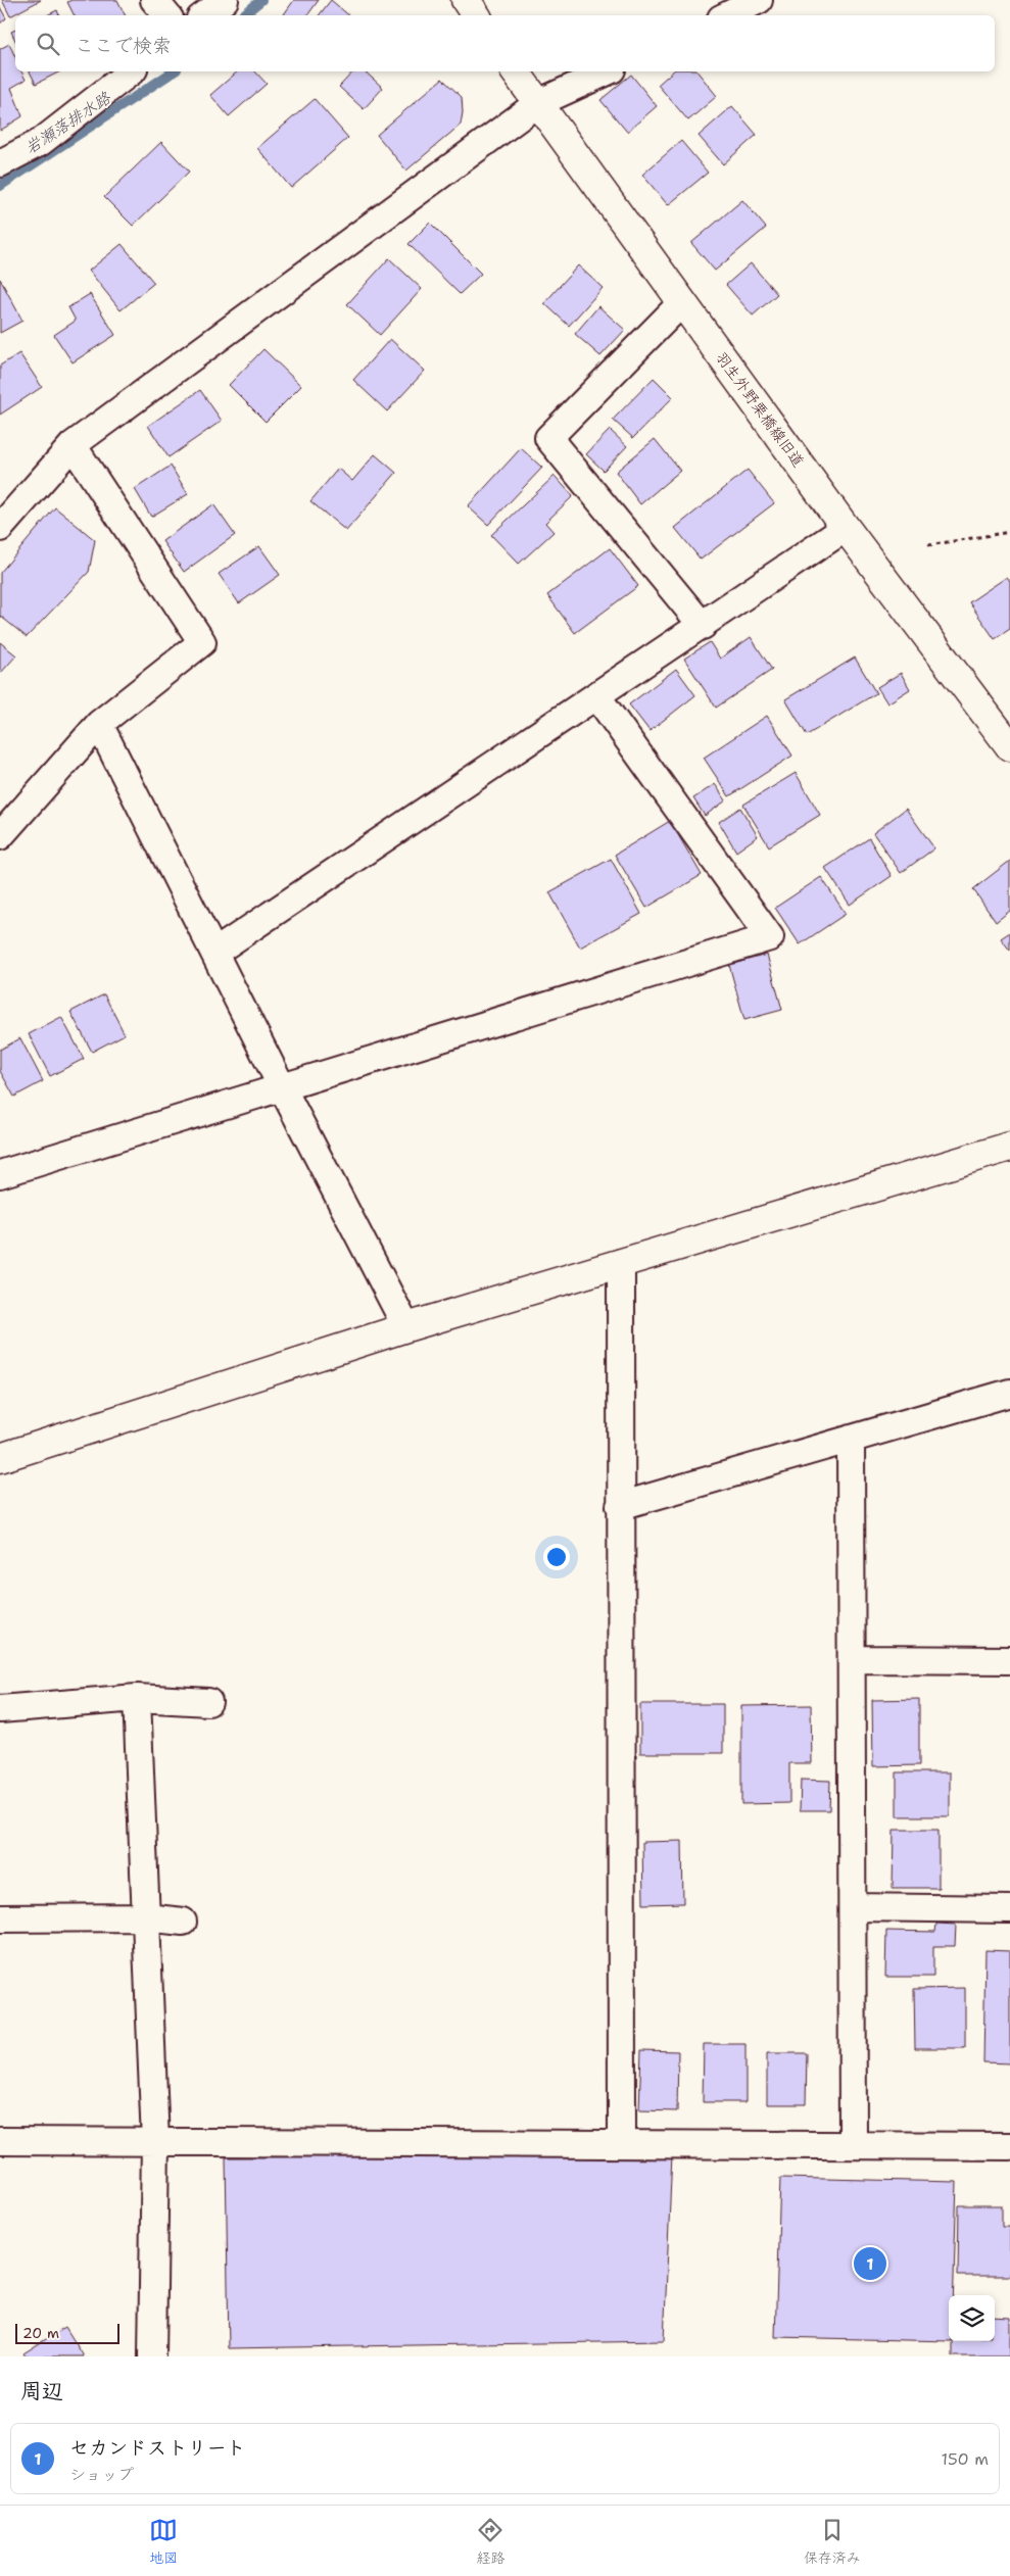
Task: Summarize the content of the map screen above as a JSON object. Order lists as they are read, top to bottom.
{
  "streets": {
    "street": ["羽生外野栗橋線旧道"]
  },
  "water": ["岩瀬落排水路"],
  "scale_bar": "20 m",
  "page": {
    "search": "ここで検索",
    "pins": "1",
    "scale": "20 m",
    "heading": "周辺",
    "list": [
      {
        "mark": "1",
        "name": "セカンドストリート",
        "note": "ショップ",
        "value": "150 m"
      }
    ],
    "nav": ["地図", "経路", "保存済み"]
  }
}
